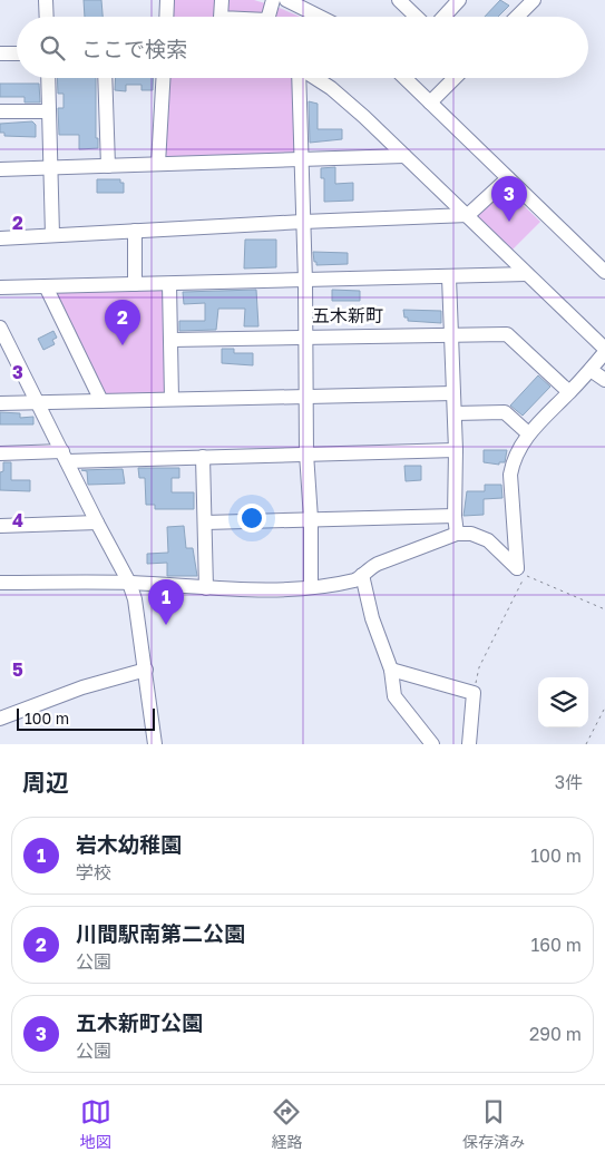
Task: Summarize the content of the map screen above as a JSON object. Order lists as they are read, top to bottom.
{
  "districts": ["五木新町"],
  "scale_bar": "100 m",
  "page": {
    "search": "ここで検索",
    "pins": ["3", "2", "1"],
    "scale": "100 m",
    "heading": ["周辺", "3件"],
    "list": [
      {
        "mark": "1",
        "name": "岩木幼稚園",
        "note": "学校",
        "value": "100 m"
      },
      {
        "mark": "2",
        "name": "川間駅南第二公園",
        "note": "公園",
        "value": "160 m"
      },
      {
        "mark": "3",
        "name": "五木新町公園",
        "note": "公園",
        "value": "290 m"
      }
    ],
    "nav": ["地図", "経路", "保存済み"]
  },
  "grid": {
    "rows": [
      "2",
      "3",
      "4",
      "5"
    ]
  }
}
